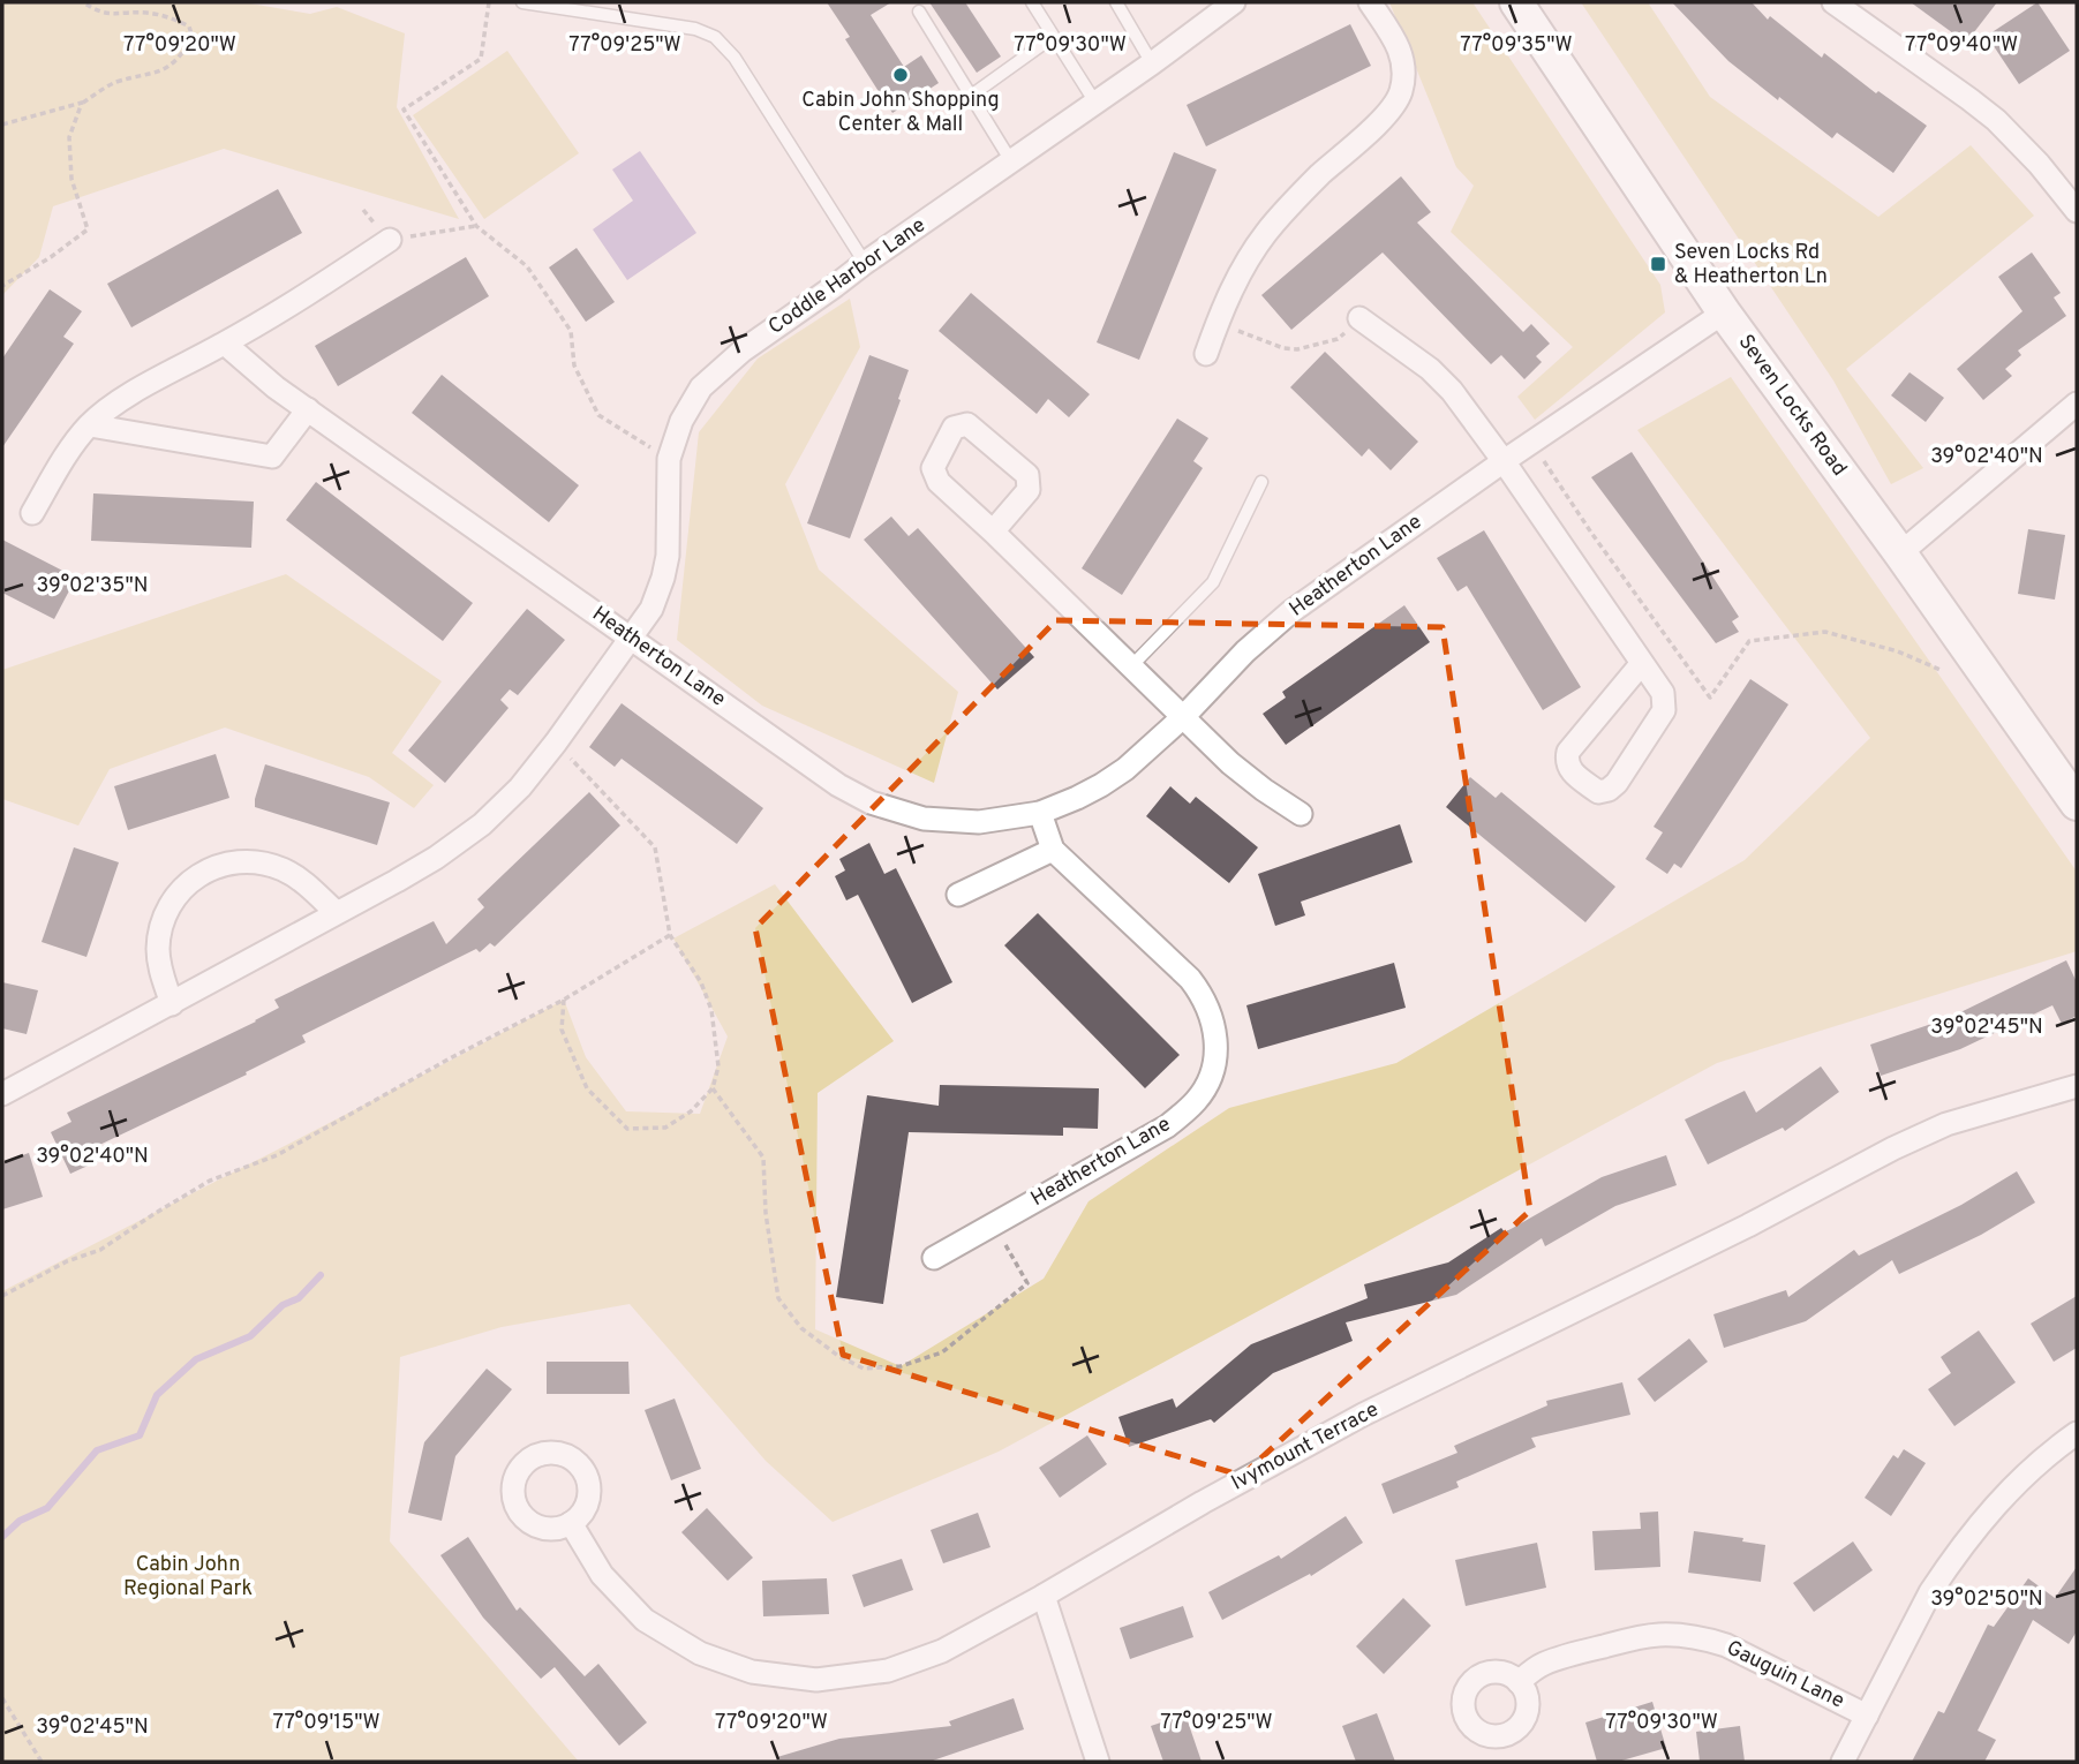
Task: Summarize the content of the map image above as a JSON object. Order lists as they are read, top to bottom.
{
  "streets": {
    "main road": ["Seven Locks Road"],
    "street": [
      "Coddle Harbor Lane",
      "Heatherton Lane",
      "Ivymount Terrace",
      "Gauguin Lane"
    ]
  },
  "crossings": [
    ["Coddle Harbor Lane", "Heatherton Lane"],
    ["Seven Locks Road", "Heatherton Lane"]
  ],
  "parks": ["Cabin John Regional Park"],
  "places": {
    "other": ["Cabin John Shopping Center & Mall"],
    "transit": ["Seven Locks Rd & Heatherton Ln"]
  },
  "coordinates": [
    "77°09'20\"W",
    "77°09'25\"W",
    "77°09'30\"W",
    "77°09'35\"W",
    "77°09'40\"W",
    "39°02'40\"N",
    "39°02'35\"N",
    "39°02'45\"N",
    "39°02'50\"N",
    "77°09'15\"W"
  ]
}
